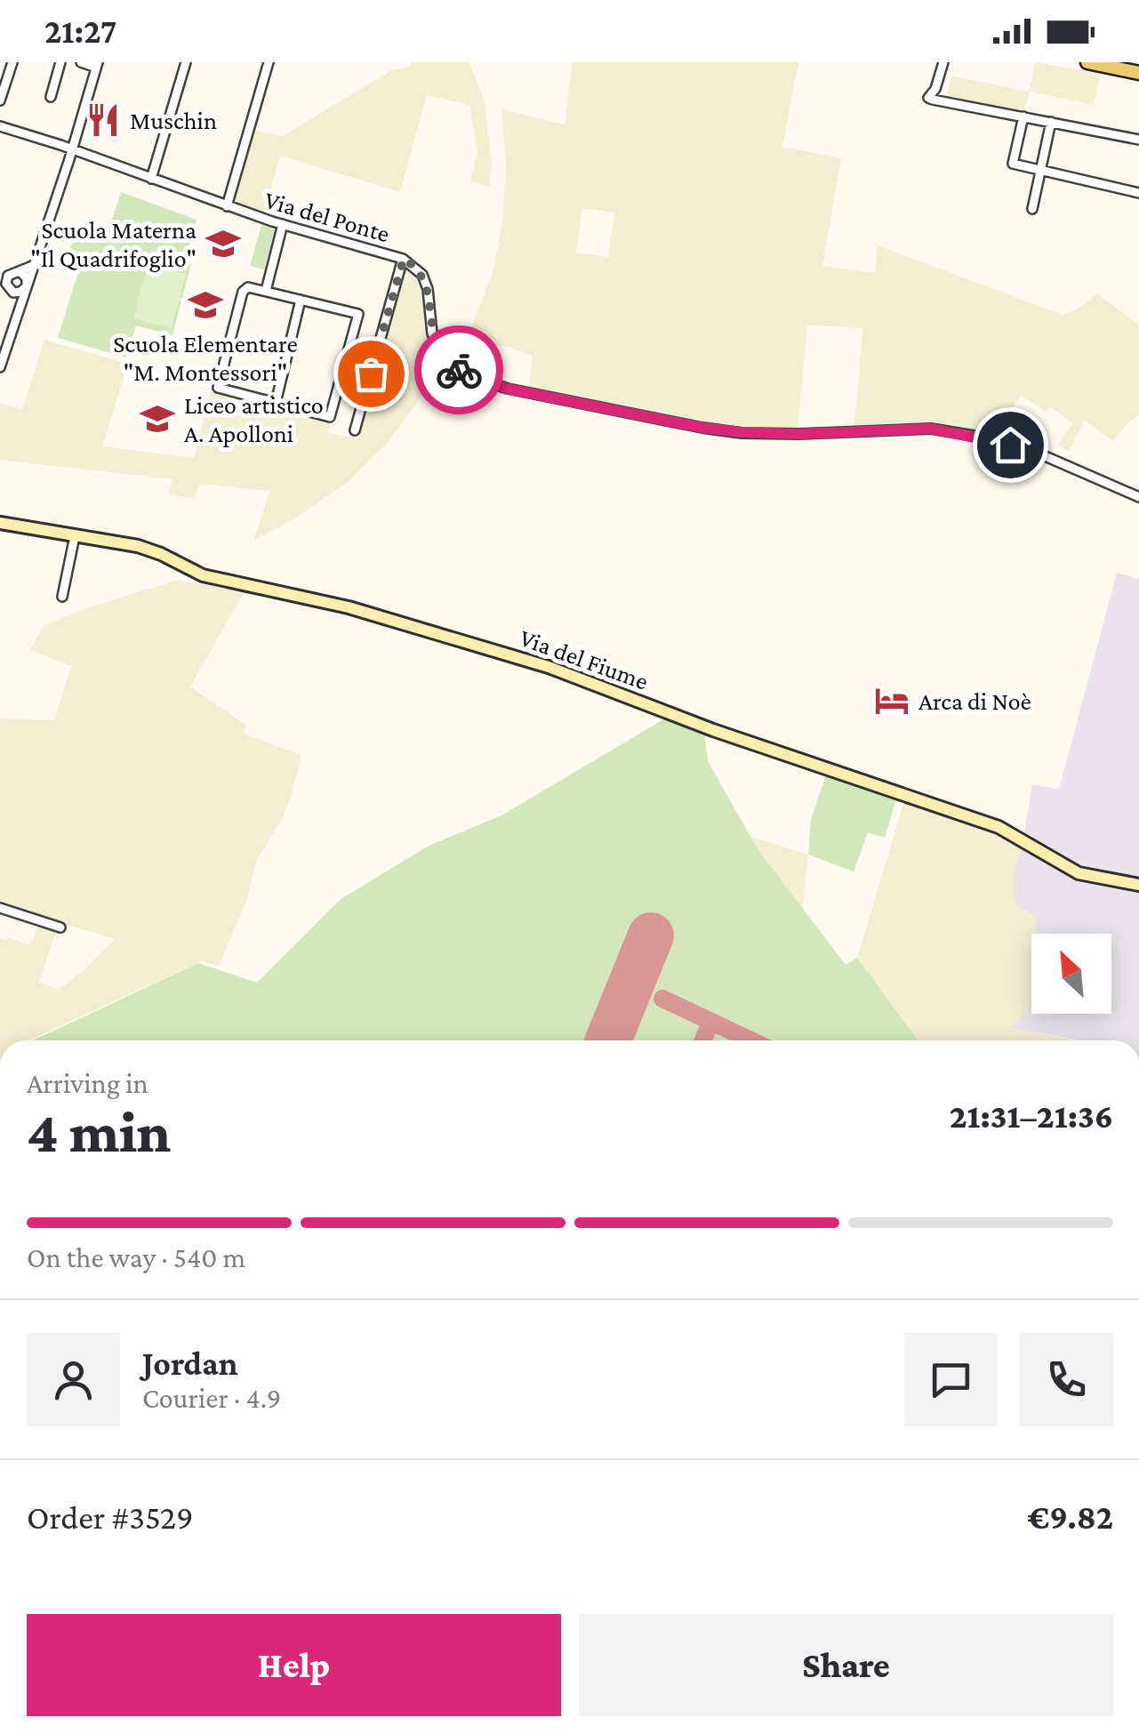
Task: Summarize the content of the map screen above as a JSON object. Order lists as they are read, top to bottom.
{
  "streets": {
    "street": ["Via del Ponte", "Via del Fiume"]
  },
  "places": {
    "restaurant": ["Muschin"],
    "school or university": ["Scuola Materna \"Il Quadrifoglio\"", "Scuola Elementare \"M. Montessori\"", "Liceo artistico A. Apolloni"],
    "hotel": ["Arca di Noè"]
  },
  "north": "top left",
  "page": {
    "status": "21:27",
    "heading": ["4 min", "Arriving in", "21:31–21:36"],
    "panel": [
      "Jordan",
      "Courier · 4.9",
      "Order #3529",
      "€9.82"
    ],
    "bar": "On the way · 540 m",
    "buttons": ["Help", "Share"]
  }
}
